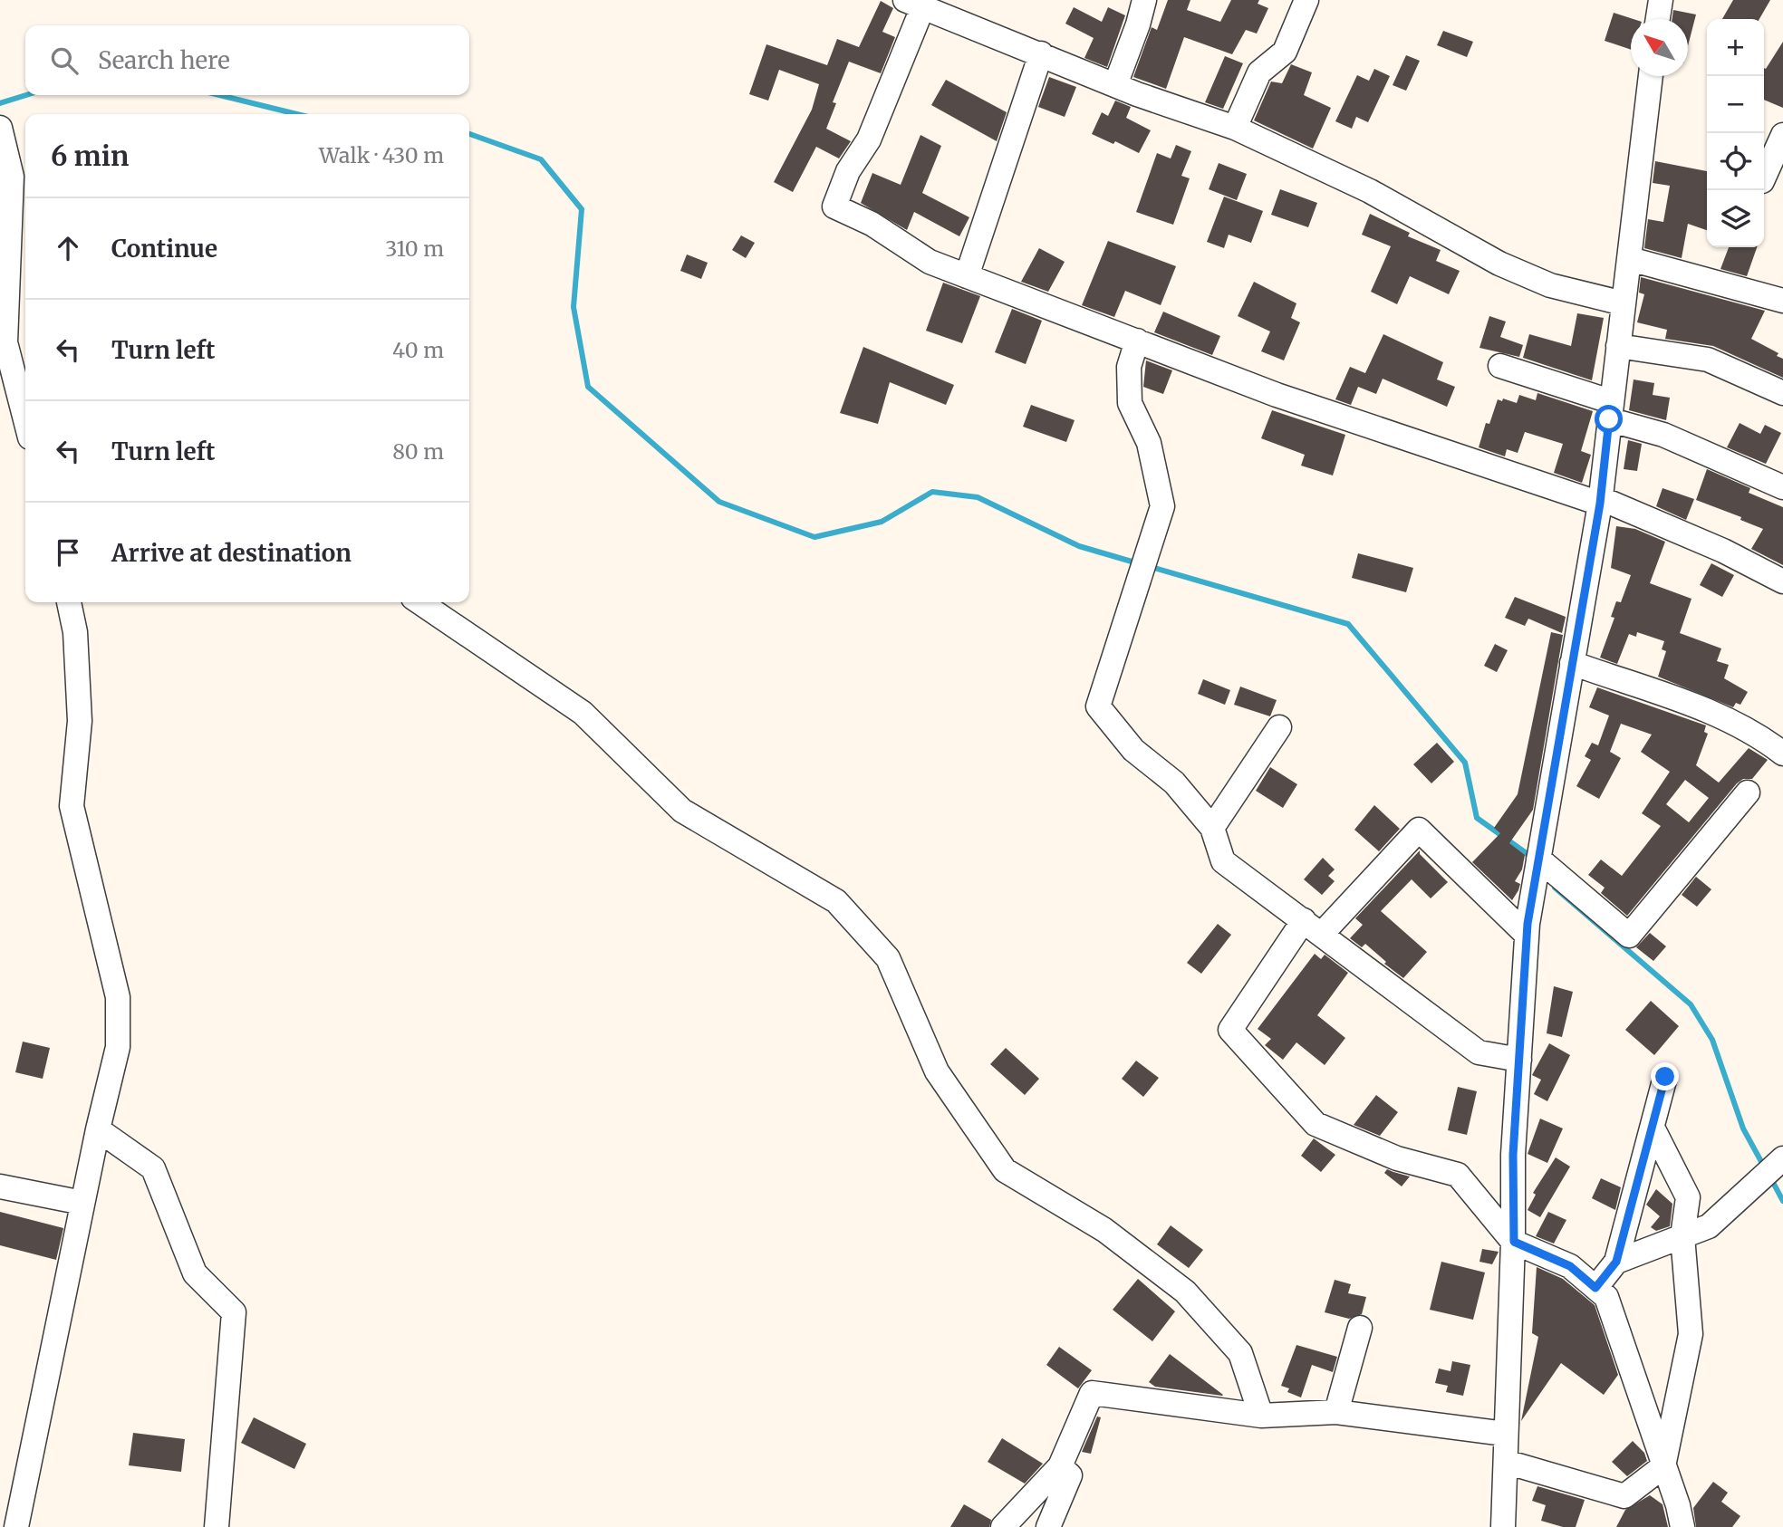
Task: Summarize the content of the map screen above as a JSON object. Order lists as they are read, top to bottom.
{
  "north": "top left",
  "page": {
    "map_buttons": ["+", "−"],
    "search": "Search here",
    "heading": ["6 min", "Walk · 430 m"],
    "list": [
      ["Continue", "310 m"],
      ["Turn left", "40 m"],
      ["Turn left", "80 m"],
      "Arrive at destination"
    ]
  }
}
